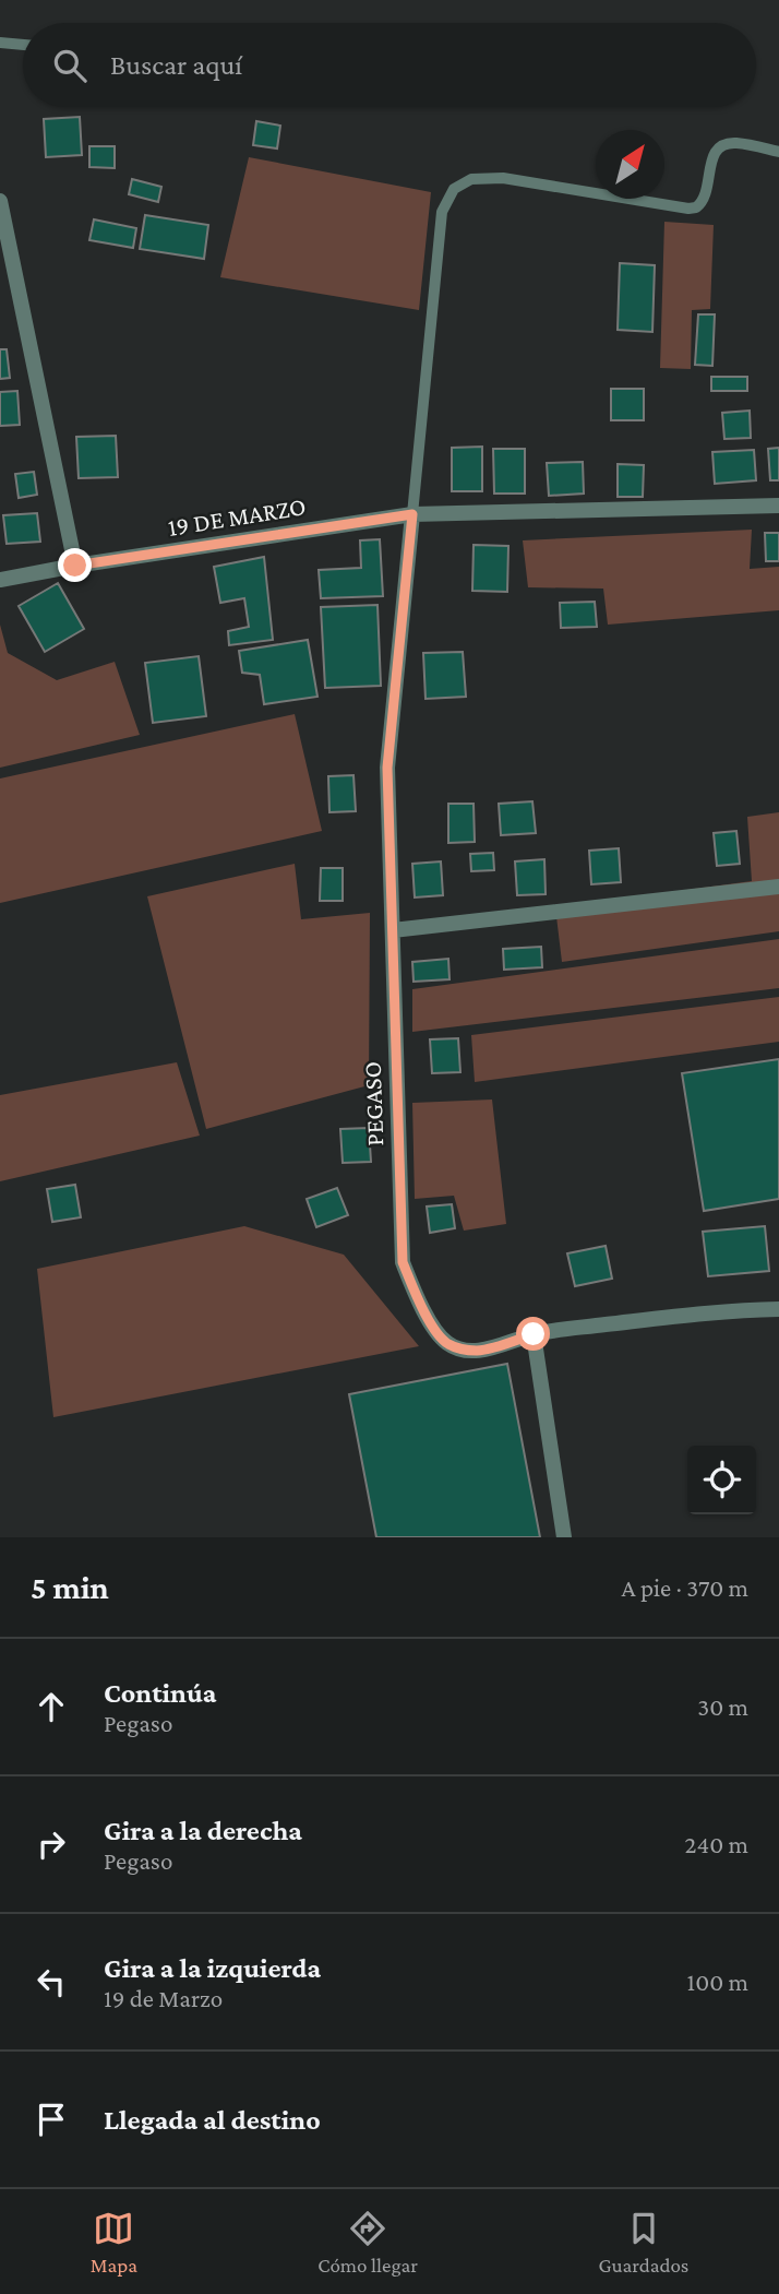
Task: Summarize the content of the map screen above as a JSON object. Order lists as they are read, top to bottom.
{
  "streets": {
    "street": ["19 DE MARZO", "PEGASO"]
  },
  "crossings": [
    ["19 DE MARZO", "PEGASO"]
  ],
  "north": "top right",
  "page": {
    "search": "Buscar aquí",
    "heading": ["5 min", "A pie · 370 m"],
    "list": [
      ["Continúa", "Pegaso", "30 m"],
      ["Gira a la derecha", "Pegaso", "240 m"],
      ["Gira a la izquierda", "19 de Marzo", "100 m"],
      "Llegada al destino"
    ],
    "nav": ["Mapa", "Cómo llegar", "Guardados"]
  }
}
